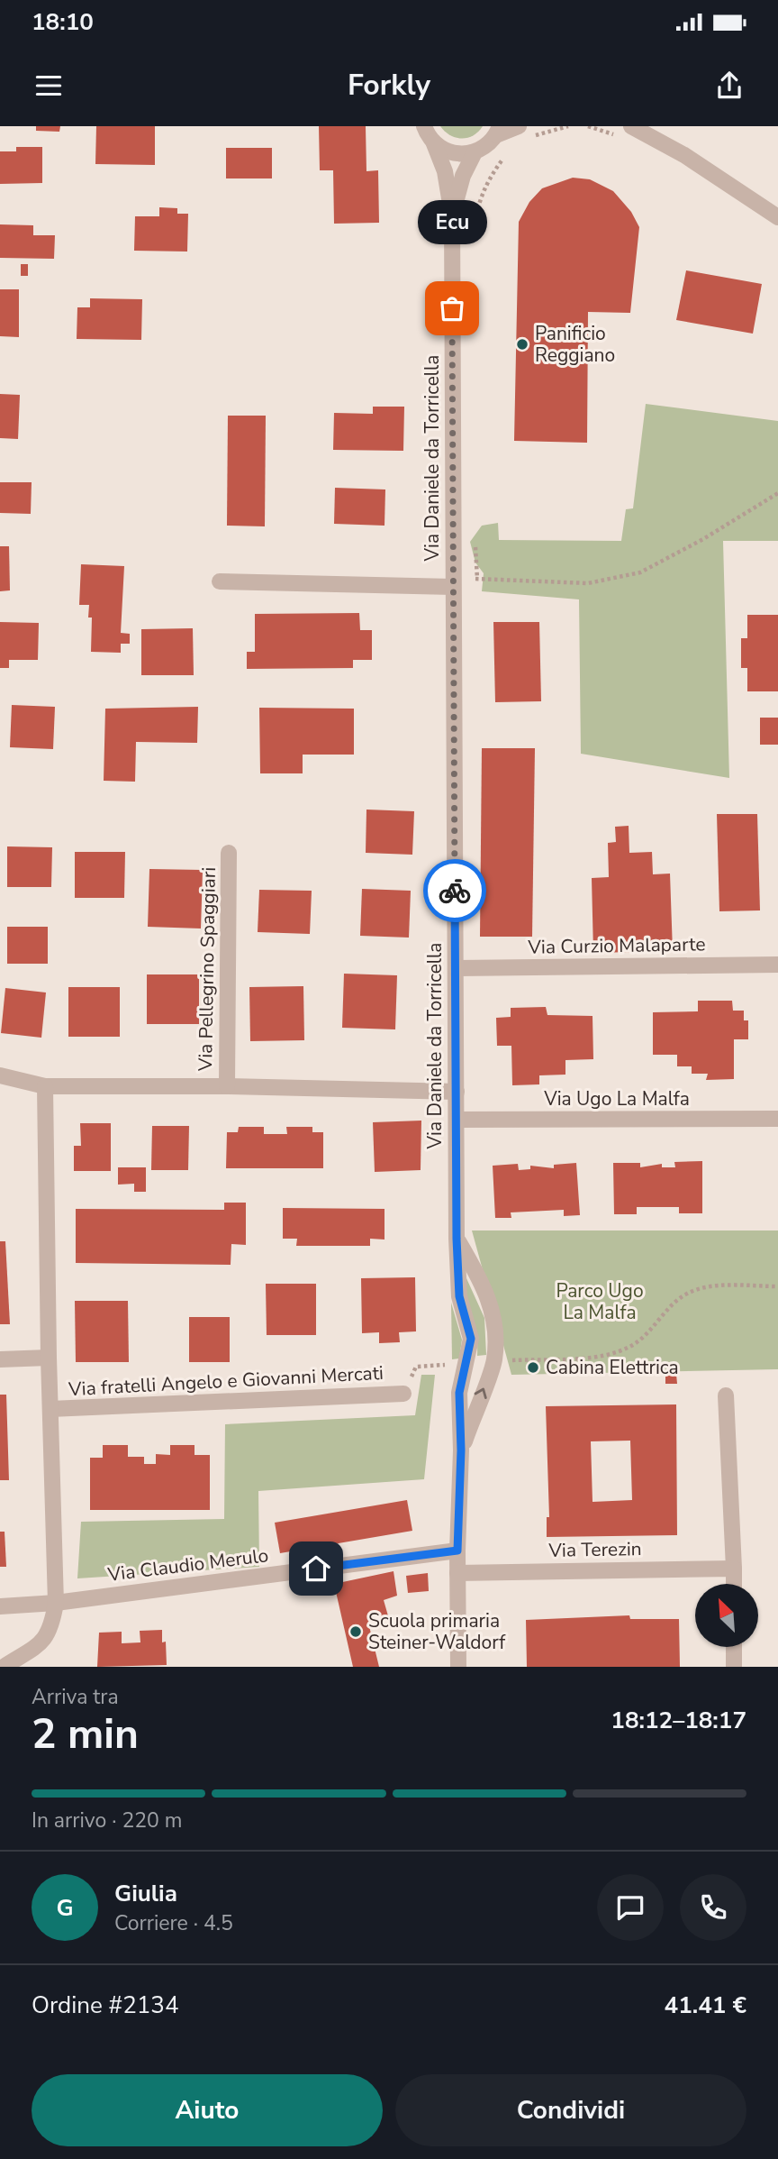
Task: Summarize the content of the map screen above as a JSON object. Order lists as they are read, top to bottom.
{
  "streets": {
    "street": [
      "Via Daniele da Torricella",
      "Via Curzio Malaparte",
      "Via Pellegrino Spaggiari",
      "Via Ugo La Malfa",
      "Via fratelli Angelo e Giovanni Mercati",
      "Via Terezin",
      "Via Claudio Merulo"
    ]
  },
  "crossings": [
    ["Via Daniele da Torricella", "Via Curzio Malaparte"],
    ["Via Daniele da Torricella", "Via Pellegrino Spaggiari"],
    ["Via Daniele da Torricella", "Via Ugo La Malfa"],
    ["Via Daniele da Torricella", "Via Terezin"],
    ["Via Daniele da Torricella", "Via Claudio Merulo"],
    ["Via Pellegrino Spaggiari", "Via fratelli Angelo e Giovanni Mercati"],
    ["Via fratelli Angelo e Giovanni Mercati", "Via Claudio Merulo"]
  ],
  "parks": ["Parco Ugo La Malfa"],
  "places": [
    "Ecu",
    "Panificio Reggiano",
    "Cabina Elettrica",
    "Scuola primaria Steiner-Waldorf"
  ],
  "north": "top left",
  "page": {
    "status": "18:10",
    "header": "Forkly",
    "bubble": "Ecu",
    "heading": ["2 min", "Arriva tra", "18:12–18:17"],
    "panel": [
      "Giulia",
      "Corriere · 4.5",
      "Ordine #2134",
      "41.41 €"
    ],
    "bar": "In arrivo · 220 m",
    "round": "G",
    "buttons": ["Aiuto", "Condividi"]
  }
}
